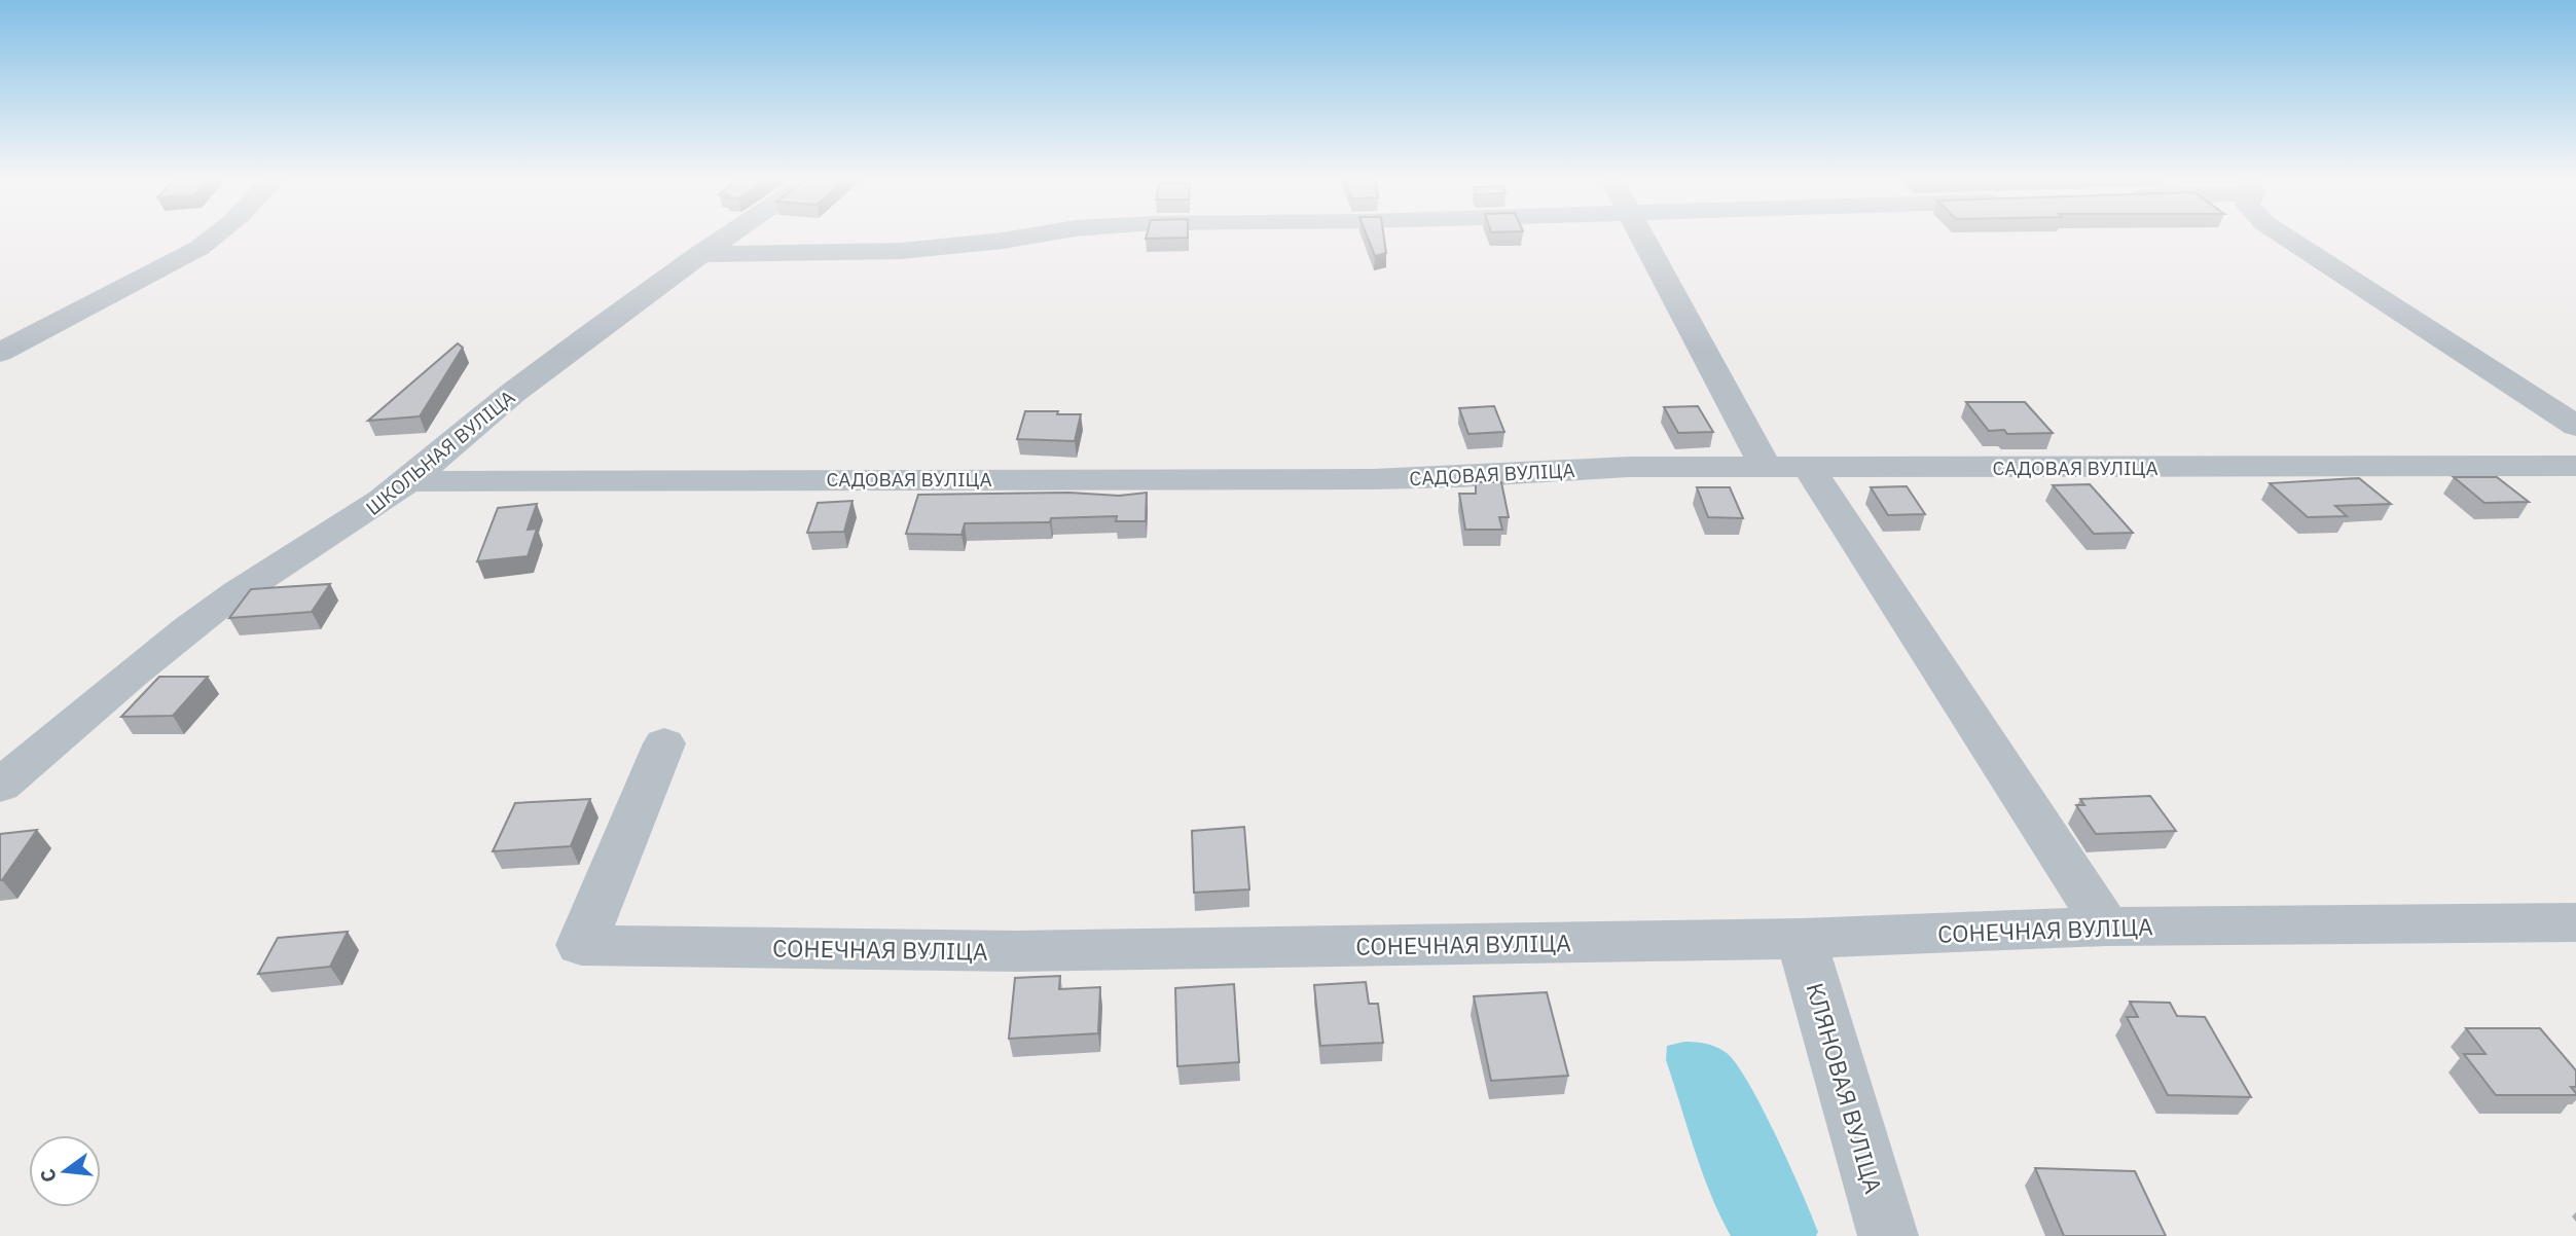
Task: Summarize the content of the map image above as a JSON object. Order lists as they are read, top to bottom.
{
  "streets": {
    "street": [
      "ШКОЛЬНАЯ ВУЛІЦА",
      "САДОВАЯ ВУЛІЦА",
      "СОНЕЧНАЯ ВУЛІЦА",
      "КЛЯНОВАЯ ВУЛІЦА"
    ]
  },
  "crossings": [
    ["ШКОЛЬНАЯ ВУЛІЦА", "САДОВАЯ ВУЛІЦА"],
    ["СОНЕЧНАЯ ВУЛІЦА", "КЛЯНОВАЯ ВУЛІЦА"]
  ],
  "north": "left"
}
